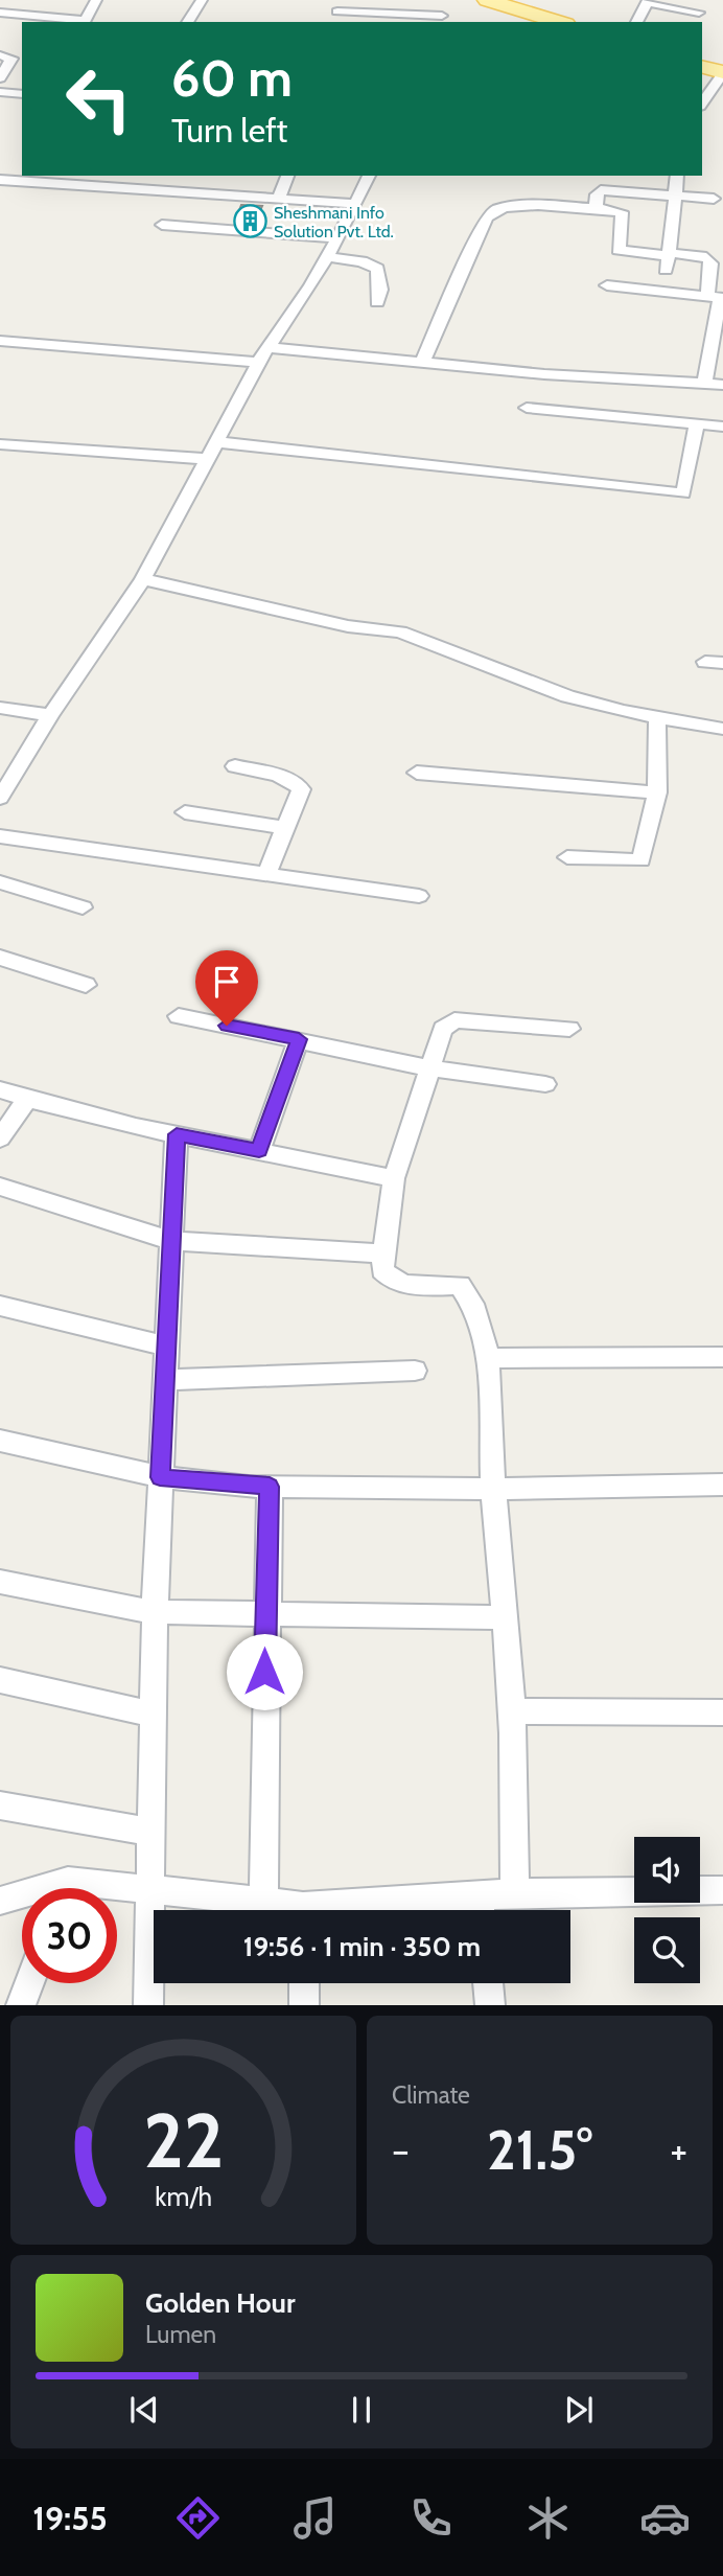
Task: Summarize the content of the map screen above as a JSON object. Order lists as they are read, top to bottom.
{
  "places": {
    "building": ["Sheshmani Info Solution Pvt. Ltd."]
  },
  "page": {
    "turn": ["60 m", "Turn left"],
    "limit": "30",
    "trip": "19:56 · 1 min · 350 m",
    "tile": "Climate",
    "heat": ["−", "21.5°", "+"],
    "song": ["Golden Hour", "Lumen"],
    "tabs": "19:55",
    "gauge": ["22", "km/h"]
  }
}
